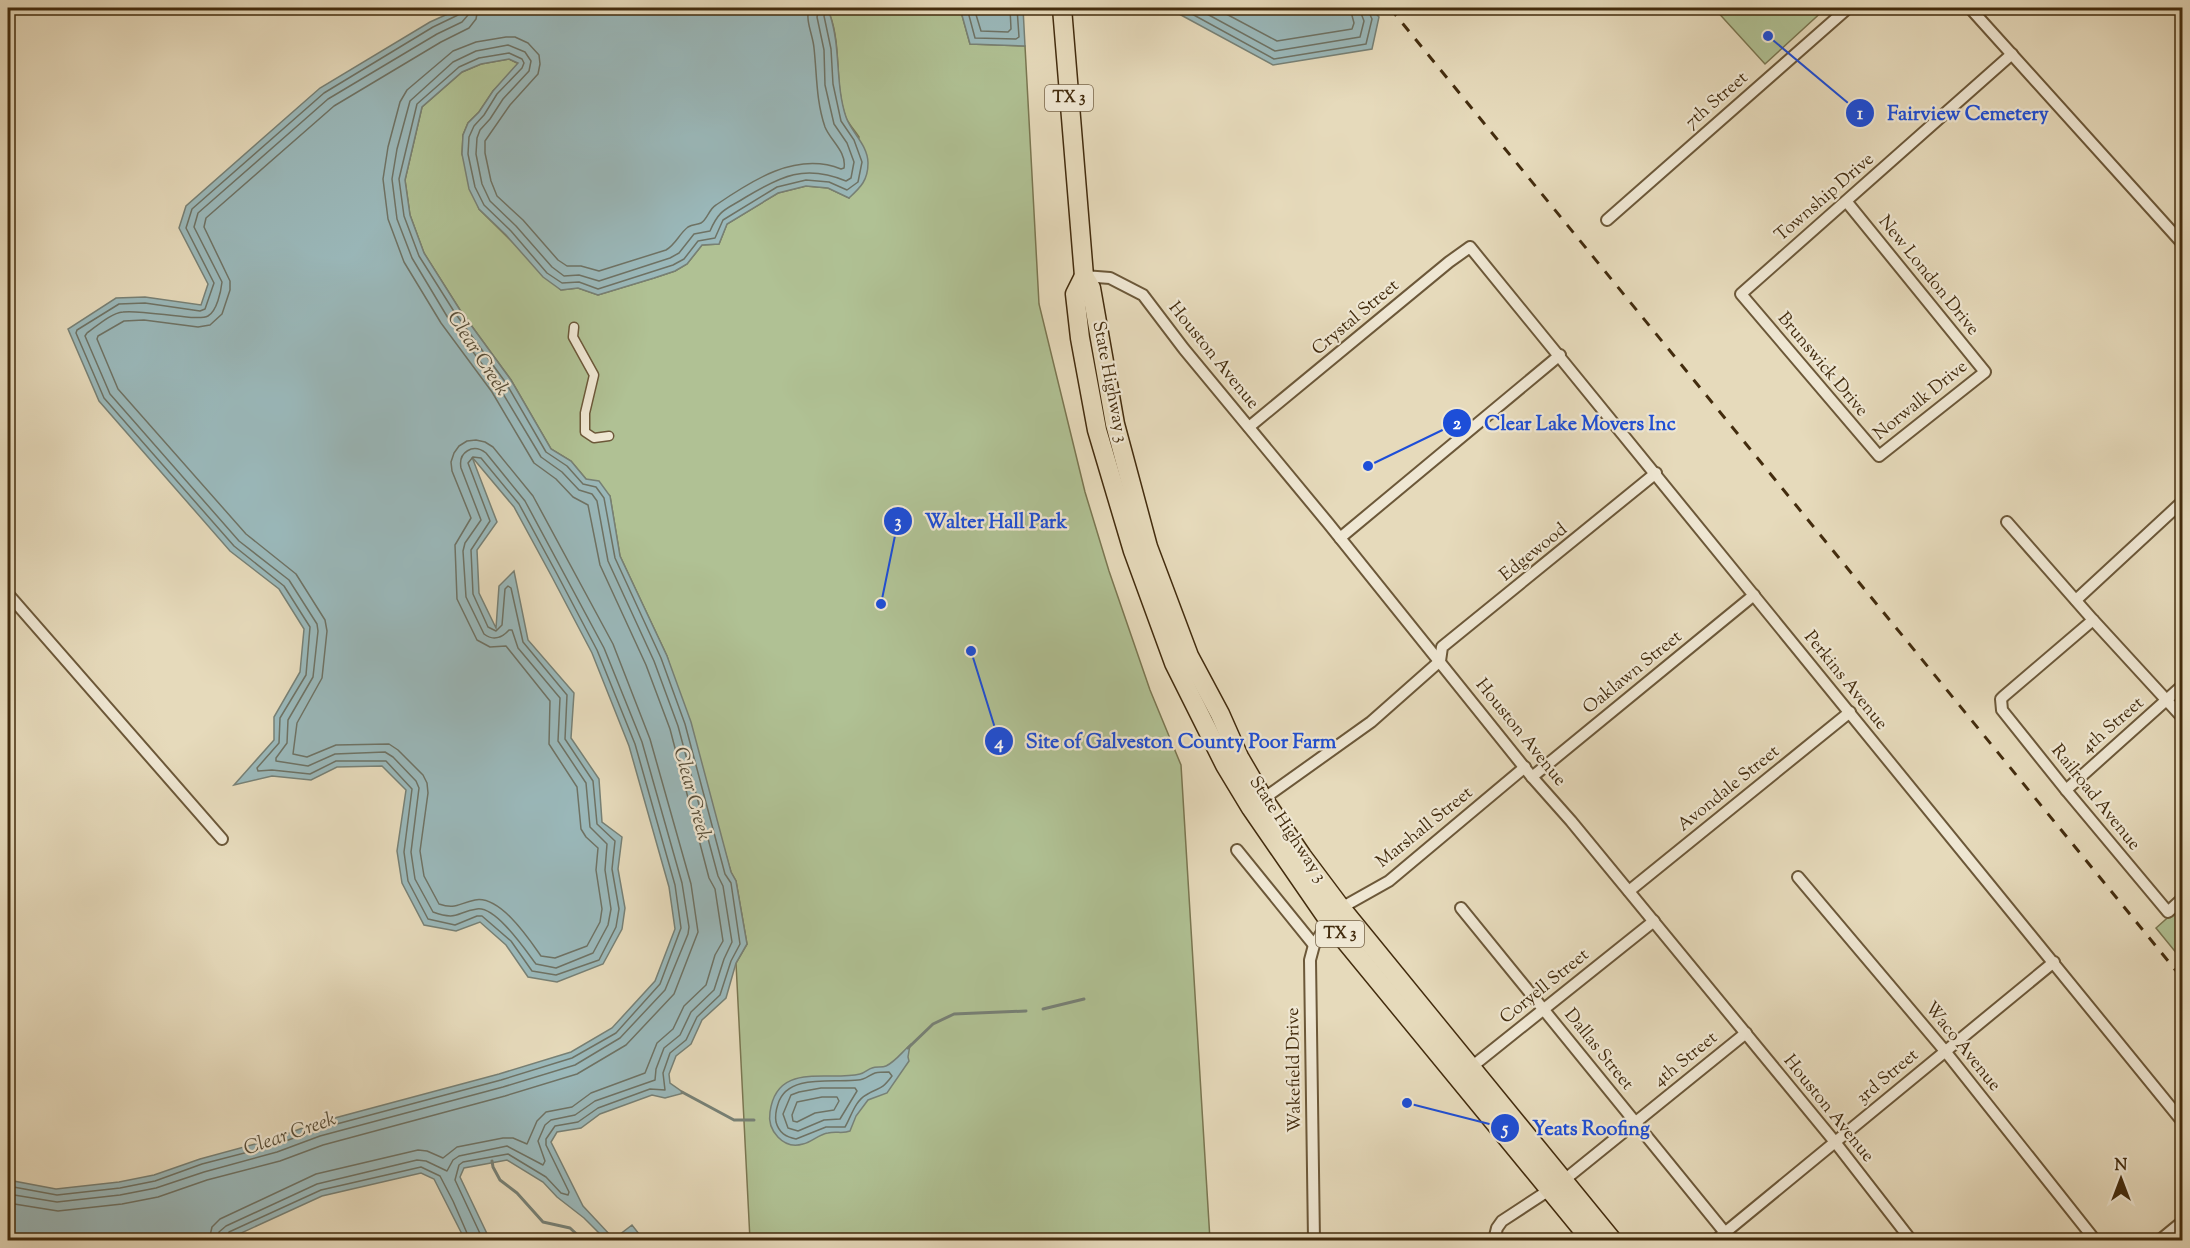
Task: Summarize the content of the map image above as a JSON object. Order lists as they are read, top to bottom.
{
  "streets": {
    "main road": ["TX 3", "State Highway 3"],
    "street": [
      "7th Street",
      "Township Drive",
      "New London Drive",
      "Crystal Street",
      "Houston Avenue",
      "Brunswick Drive",
      "Norwalk Drive",
      "Edgewood",
      "Oaklawn Street",
      "Perkins Avenue",
      "4th Street",
      "Avondale Street",
      "Railroad Avenue",
      "Marshall Street",
      "Coryell Street",
      "Waco Avenue",
      "Dallas Street",
      "Wakefield Drive",
      "3rd Street"
    ]
  },
  "crossings": [
    ["Township Drive", "New London Drive"],
    ["Township Drive", "Brunswick Drive"],
    ["New London Drive", "Norwalk Drive"],
    ["Crystal Street", "Houston Avenue"],
    ["Crystal Street", "Perkins Avenue"],
    ["Houston Avenue", "State Highway 3"],
    ["Houston Avenue", "Edgewood"],
    ["Houston Avenue", "Oaklawn Street"],
    ["Houston Avenue", "4th Street"],
    ["Houston Avenue", "Avondale Street"],
    ["Houston Avenue", "Marshall Street"],
    ["Houston Avenue", "Coryell Street"],
    ["Houston Avenue", "3rd Street"],
    ["Brunswick Drive", "Norwalk Drive"],
    ["State Highway 3", "Edgewood"],
    ["State Highway 3", "4th Street"],
    ["State Highway 3", "Marshall Street"],
    ["State Highway 3", "Coryell Street"],
    ["State Highway 3", "Wakefield Drive"],
    ["Edgewood", "Perkins Avenue"],
    ["Oaklawn Street", "Perkins Avenue"],
    ["Perkins Avenue", "Avondale Street"],
    ["Perkins Avenue", "3rd Street"],
    ["4th Street", "Railroad Avenue"],
    ["4th Street", "Dallas Street"],
    ["Marshall Street", "Wakefield Drive"],
    ["Coryell Street", "Dallas Street"],
    ["Waco Avenue", "3rd Street"],
    ["Dallas Street", "3rd Street"]
  ],
  "water": ["Clear Creek"],
  "places": [
    "Fairview Cemetery",
    "Clear Lake Movers Inc",
    "Walter Hall Park",
    "Site of Galveston County Poor Farm",
    "Yeats Roofing"
  ],
  "north": "top"
}
